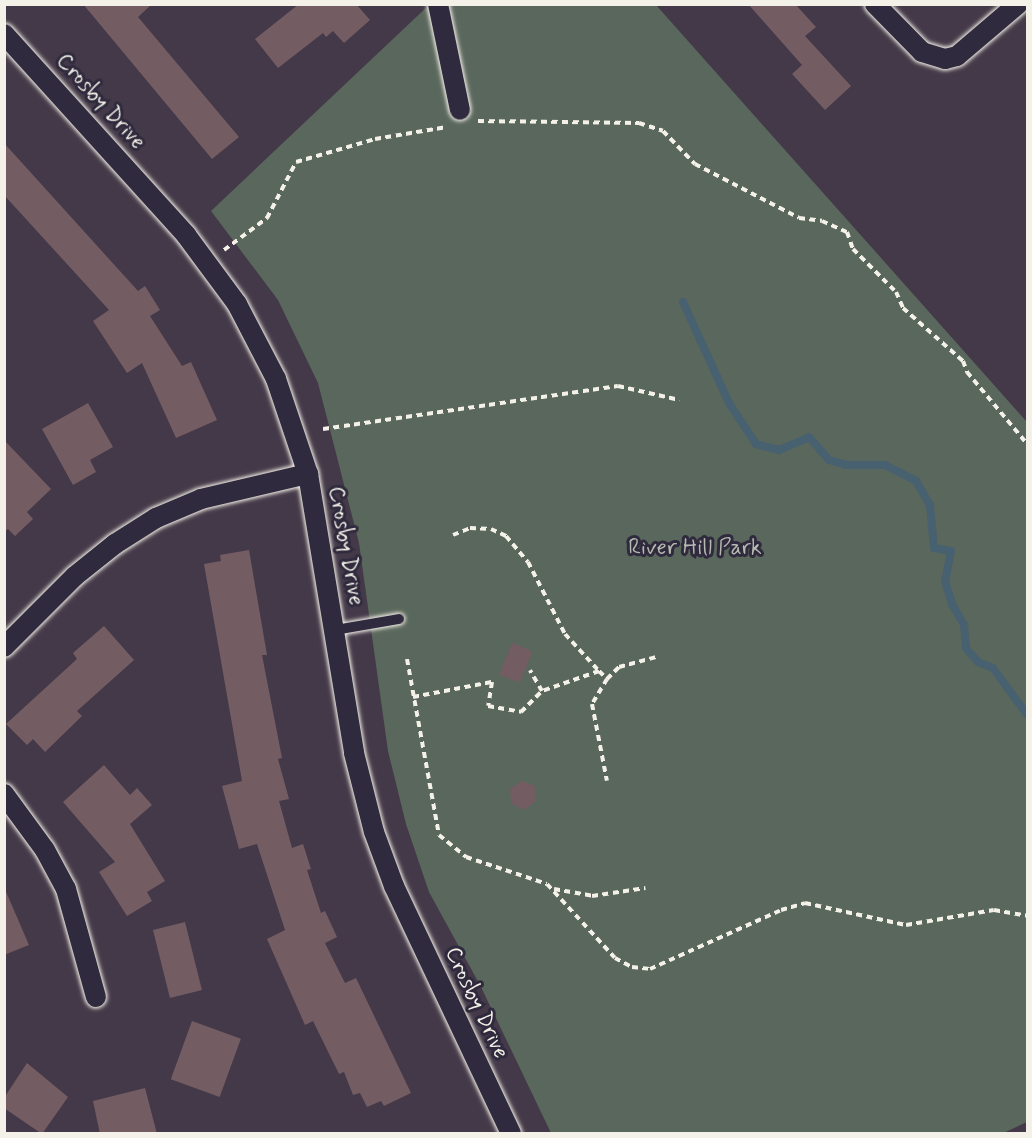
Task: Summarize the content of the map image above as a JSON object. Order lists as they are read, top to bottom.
{
  "streets": {
    "street": ["Crosby Drive"]
  },
  "parks": ["River Hill Park"]
}
